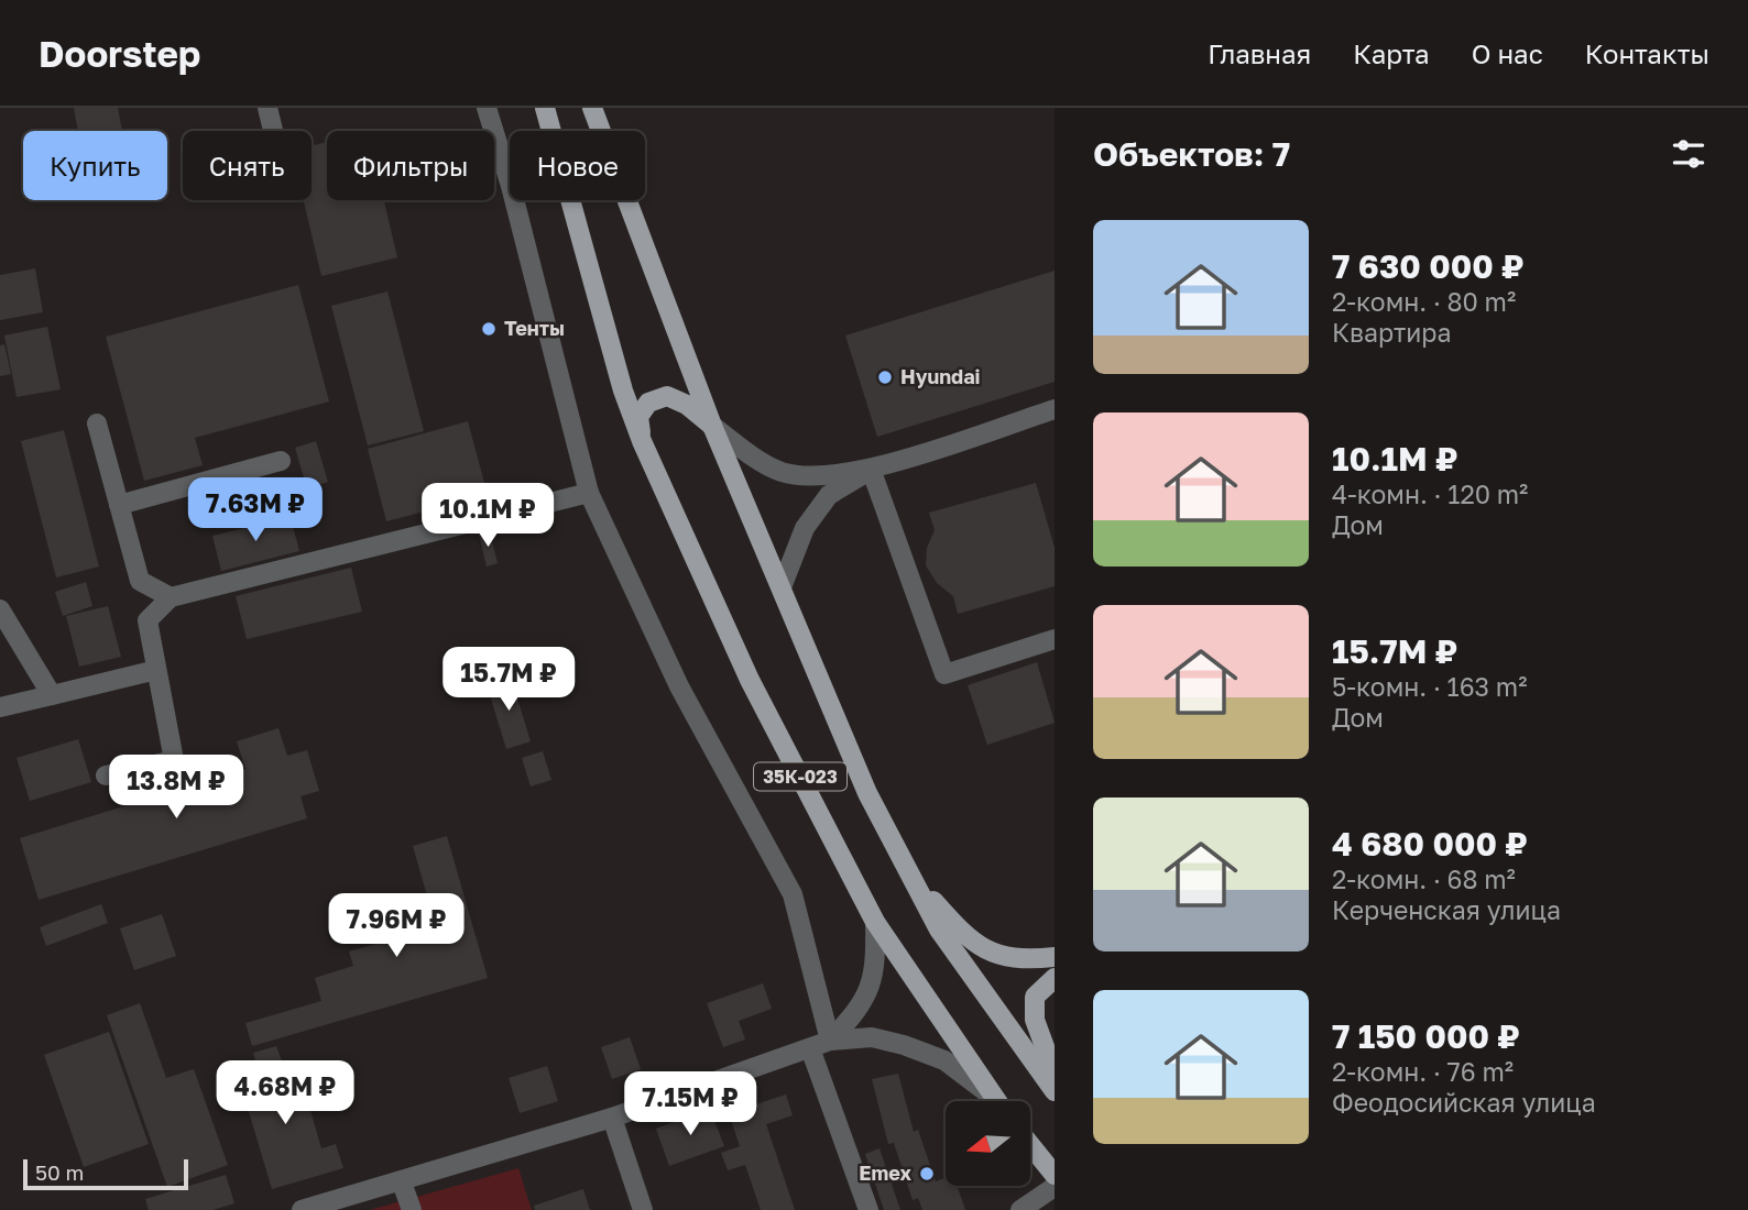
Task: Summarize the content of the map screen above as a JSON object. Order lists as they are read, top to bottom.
{
  "streets": {
    "main road": ["35К-023"]
  },
  "places": ["Тенты", "Hyundai", "Emex"],
  "scale_bar": "50 m",
  "north": "left",
  "page": {
    "header": "Doorstep",
    "nav": [
      "Главная",
      "Карта",
      "О нас",
      "Контакты"
    ],
    "heading": "Объектов: 7",
    "chip": [
      "Купить",
      "Снять",
      "Фильтры",
      "Новое"
    ],
    "list": [
      {
        "name": "7 630 000 ₽",
        "note": "2-комн. · 80 m² · Квартира"
      },
      {
        "name": "10.1M ₽",
        "note": "4-комн. · 120 m² · Дом"
      },
      {
        "name": "15.7M ₽",
        "note": "5-комн. · 163 m² · Дом"
      },
      {
        "name": "4 680 000 ₽",
        "note": "2-комн. · 68 m² · Керченская улица"
      },
      {
        "name": "7 150 000 ₽",
        "note": "2-комн. · 76 m² · Феодосийская улица"
      }
    ],
    "price": [
      "7.63M ₽",
      "10.1M ₽",
      "15.7M ₽",
      "13.8M ₽",
      "7.96M ₽",
      "4.68M ₽",
      "7.15M ₽"
    ],
    "scale": "50 m"
  }
}
